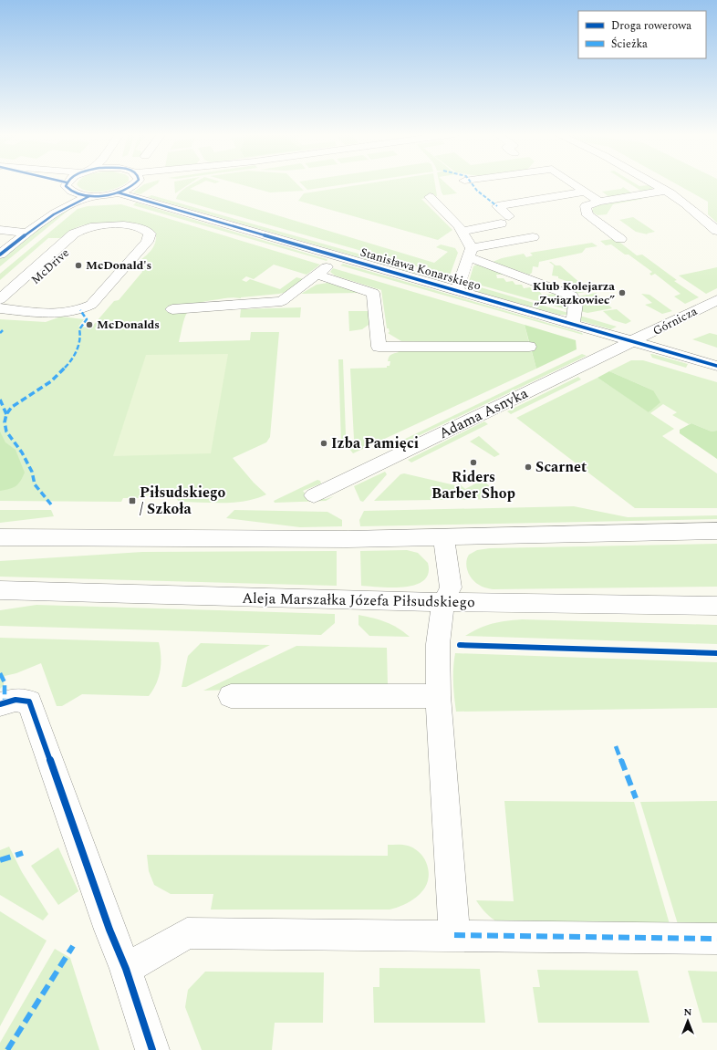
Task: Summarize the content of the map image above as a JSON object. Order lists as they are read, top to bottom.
{
  "streets": {
    "street": [
      "McDrive",
      "Stanisława Konarskiego",
      "Górnicza",
      "Adama Asnyka",
      "Aleja Marszałka Józefa Piłsudskiego"
    ]
  },
  "crossings": [
    ["Stanisława Konarskiego", "Górnicza"],
    ["Stanisława Konarskiego", "Adama Asnyka"],
    ["Górnicza", "Adama Asnyka"]
  ],
  "places": {
    "other": [
      "McDonald's",
      "Klub Kolejarza „Związkowiec”",
      "McDonalds",
      "Izba Pamięci",
      "Riders Barber Shop",
      "Scarnet"
    ],
    "transit": ["Piłsudskiego / Szkoła"]
  },
  "legend": ["Droga rowerowa", "Ścieżka"],
  "north": "top"
}
